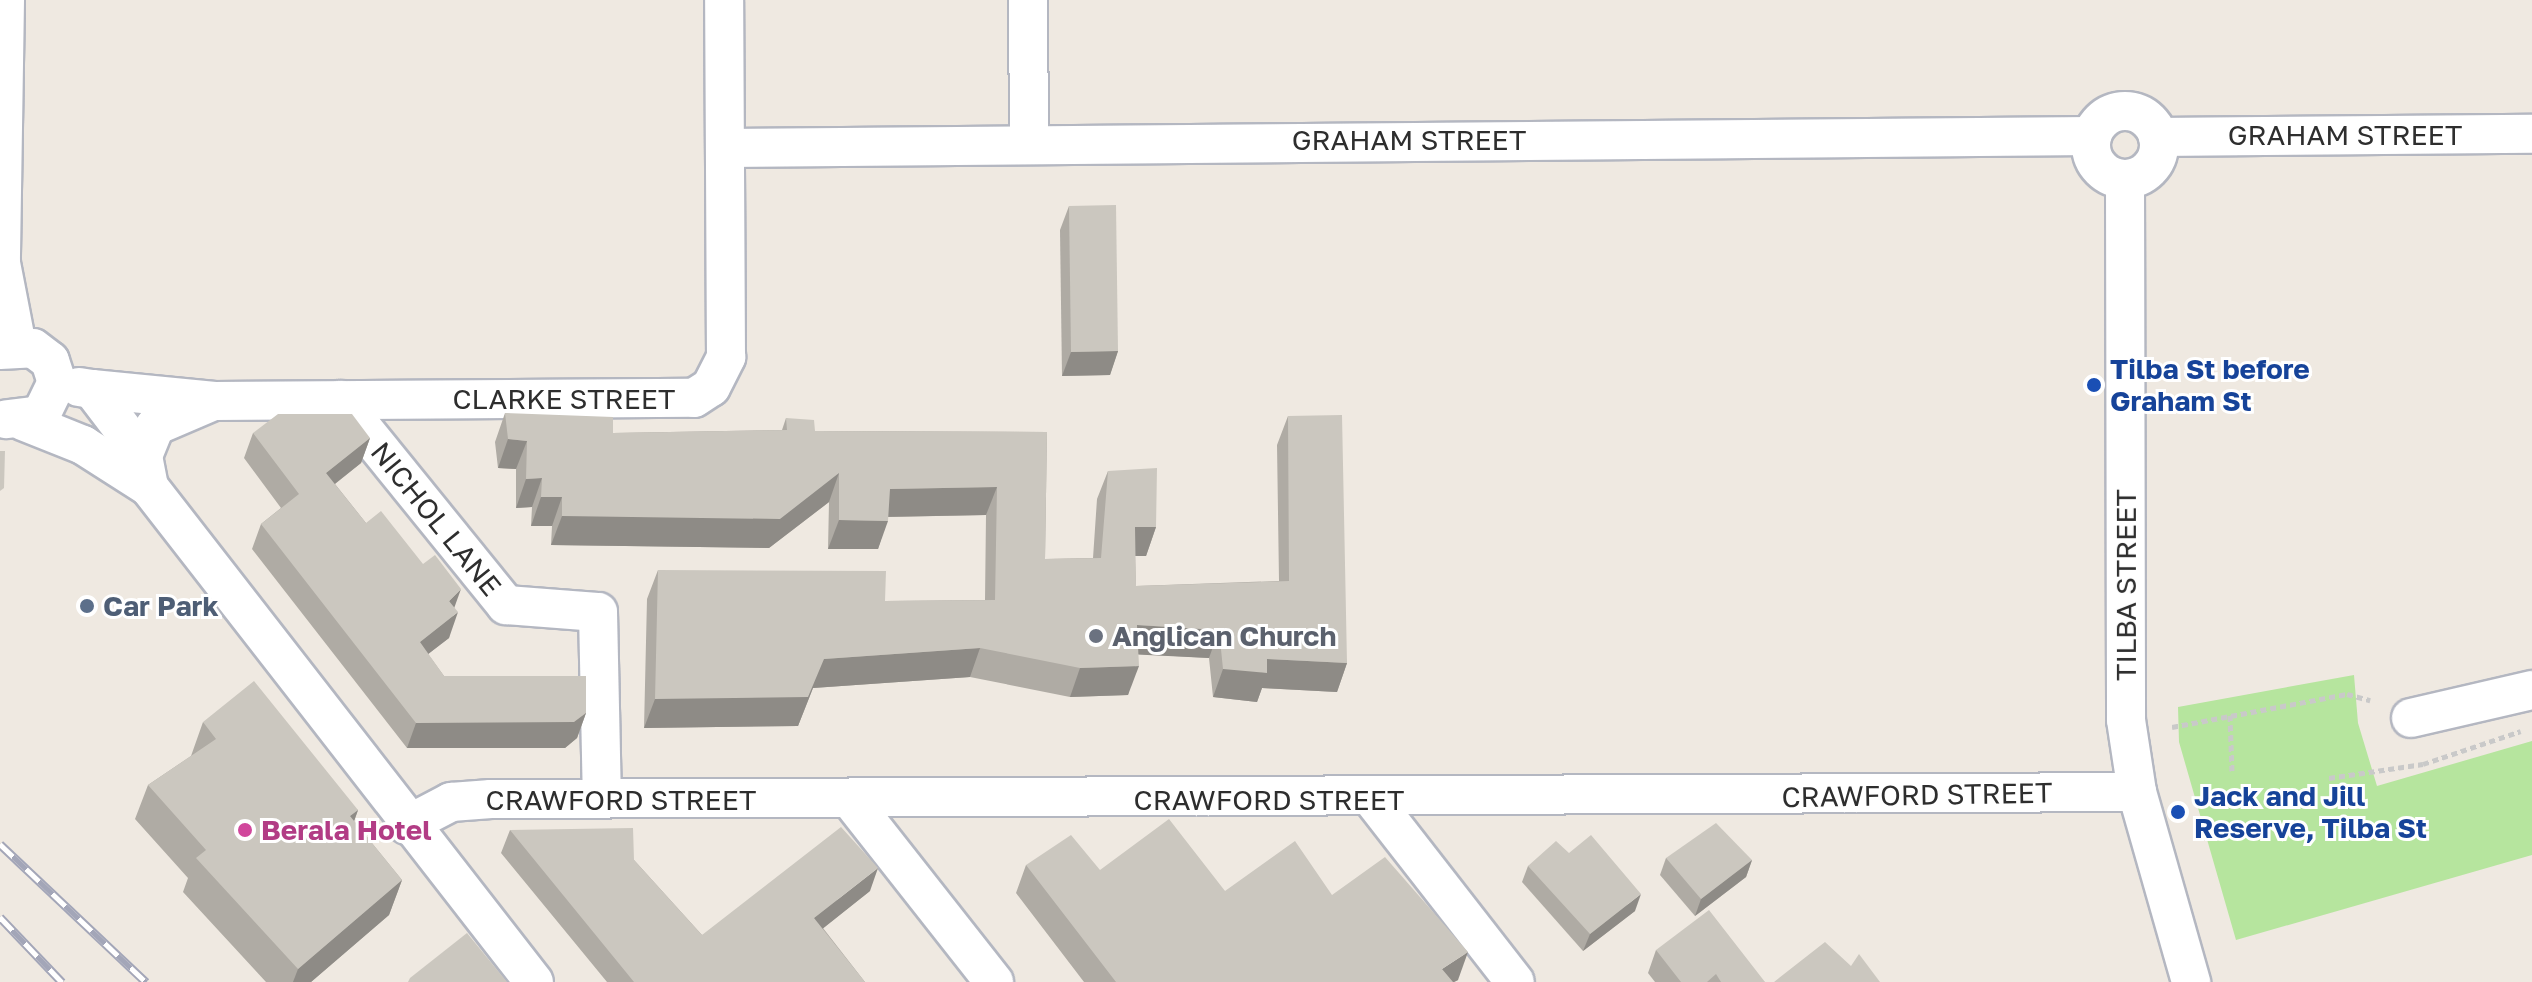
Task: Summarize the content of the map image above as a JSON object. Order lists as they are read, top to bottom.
{
  "streets": {
    "street": [
      "GRAHAM STREET",
      "CLARKE STREET",
      "NICHOL LANE",
      "TILBA STREET",
      "CRAWFORD STREET"
    ]
  },
  "crossings": [
    ["GRAHAM STREET", "CLARKE STREET"],
    ["GRAHAM STREET", "TILBA STREET"],
    ["CLARKE STREET", "NICHOL LANE"],
    ["NICHOL LANE", "CRAWFORD STREET"],
    ["TILBA STREET", "CRAWFORD STREET"]
  ],
  "places": [
    "Tilba St before Graham St",
    "Car Park",
    "Anglican Church",
    "Jack and Jill Reserve, Tilba St",
    "Berala Hotel"
  ]
}
